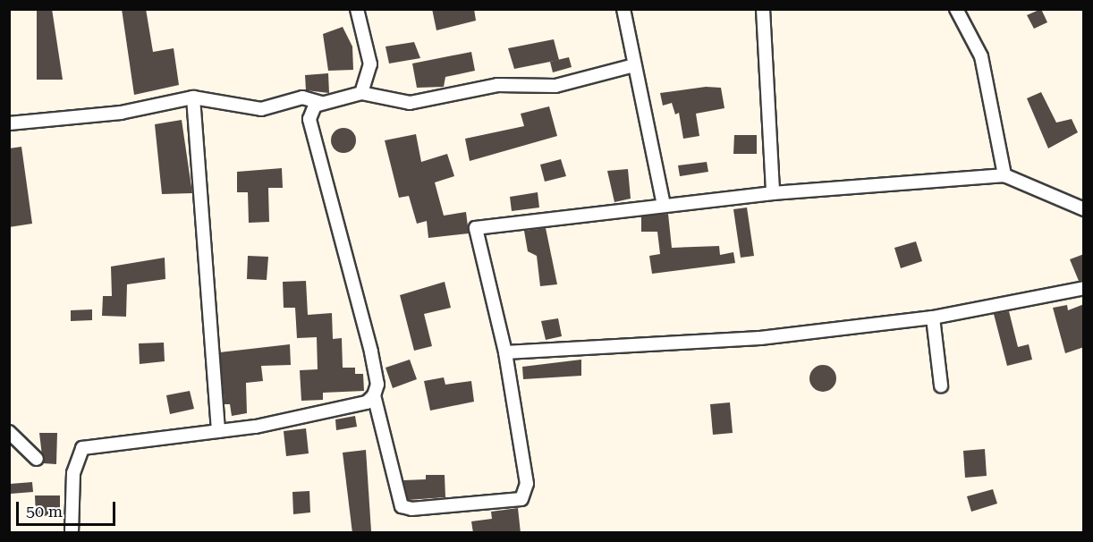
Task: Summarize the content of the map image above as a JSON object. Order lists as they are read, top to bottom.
{
  "scale_bar": "50 m"
}
